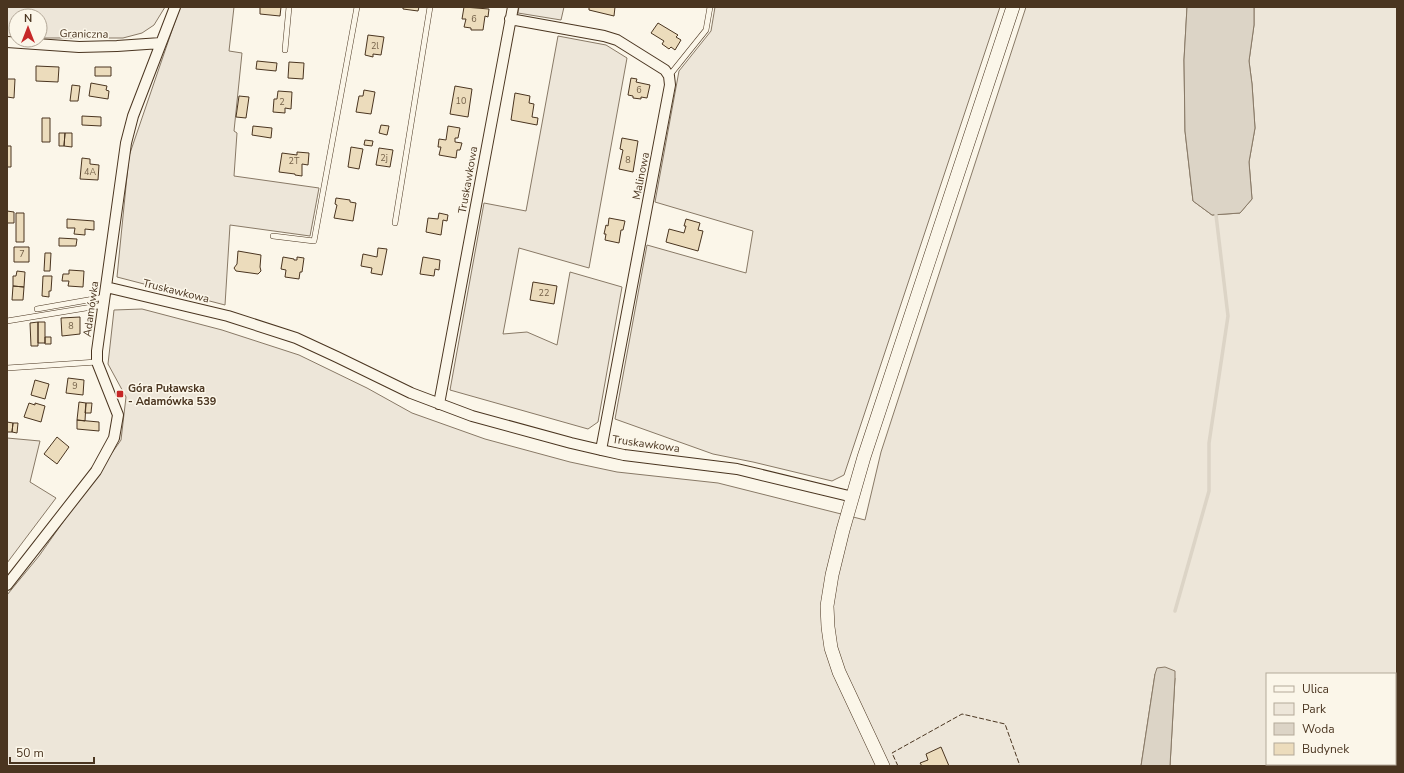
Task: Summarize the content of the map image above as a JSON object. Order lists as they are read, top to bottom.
{
  "streets": {
    "street": [
      "Graniczna",
      "Malinowa",
      "Truskawkowa",
      "Adamówka"
    ]
  },
  "crossings": [
    ["Graniczna", "Adamówka"],
    ["Malinowa", "Truskawkowa"],
    ["Truskawkowa", "Adamówka"]
  ],
  "places": {
    "transit": ["Góra Puławska - Adamówka 539"]
  },
  "house_numbers": [
    "6",
    "2l",
    "6",
    "10",
    "2",
    "2j",
    "8",
    "2T",
    "4A",
    "7",
    "22",
    "8",
    "9"
  ],
  "legend": [
    "Ulica",
    "Park",
    "Woda",
    "Budynek"
  ],
  "scale_bar": "50 m",
  "north": "top"
}
